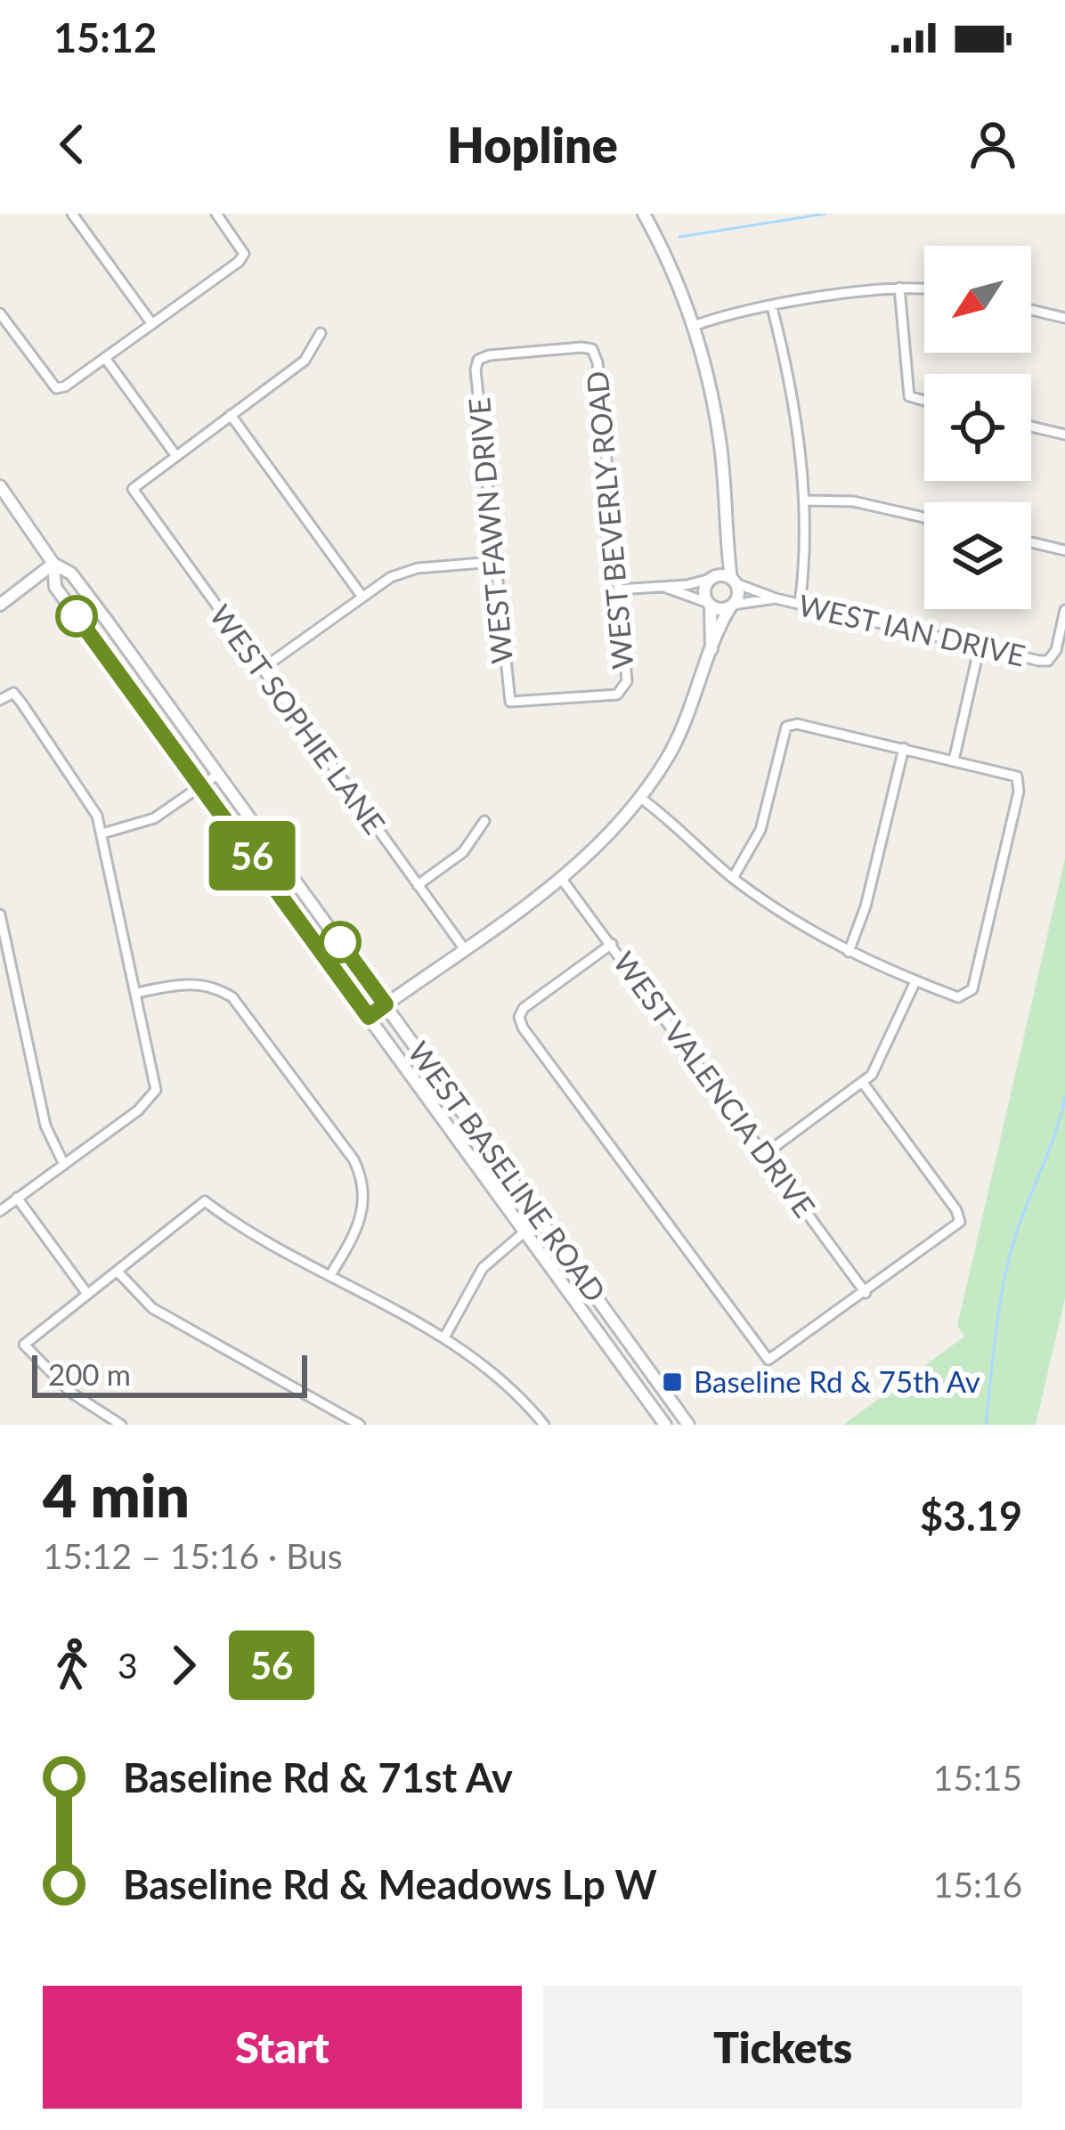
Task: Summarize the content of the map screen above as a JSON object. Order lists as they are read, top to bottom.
{
  "streets": {
    "main road": ["WEST BASELINE ROAD"],
    "street": [
      "WEST BEVERLY ROAD",
      "WEST FAWN DRIVE",
      "WEST IAN DRIVE",
      "WEST SOPHIE LANE",
      "WEST VALENCIA DRIVE"
    ]
  },
  "crossings": [
    ["WEST BEVERLY ROAD", "WEST FAWN DRIVE"]
  ],
  "places": {
    "transit": ["Baseline Rd & 75th Av"]
  },
  "lines": ["bus line 56"],
  "scale_bar": "200 m",
  "north": "bottom left",
  "page": {
    "status": "15:12",
    "header": "Hopline",
    "on_map": "56",
    "scale": "200 m",
    "heading": ["4 min", "15:12 – 15:16 · Bus", "$3.19"],
    "legs": ["3", "56"],
    "list": [
      {
        "name": "Baseline Rd & 71st Av",
        "value": "15:15"
      },
      {
        "name": "Baseline Rd & Meadows Lp W",
        "value": "15:16"
      }
    ],
    "buttons": ["Start", "Tickets"]
  }
}
